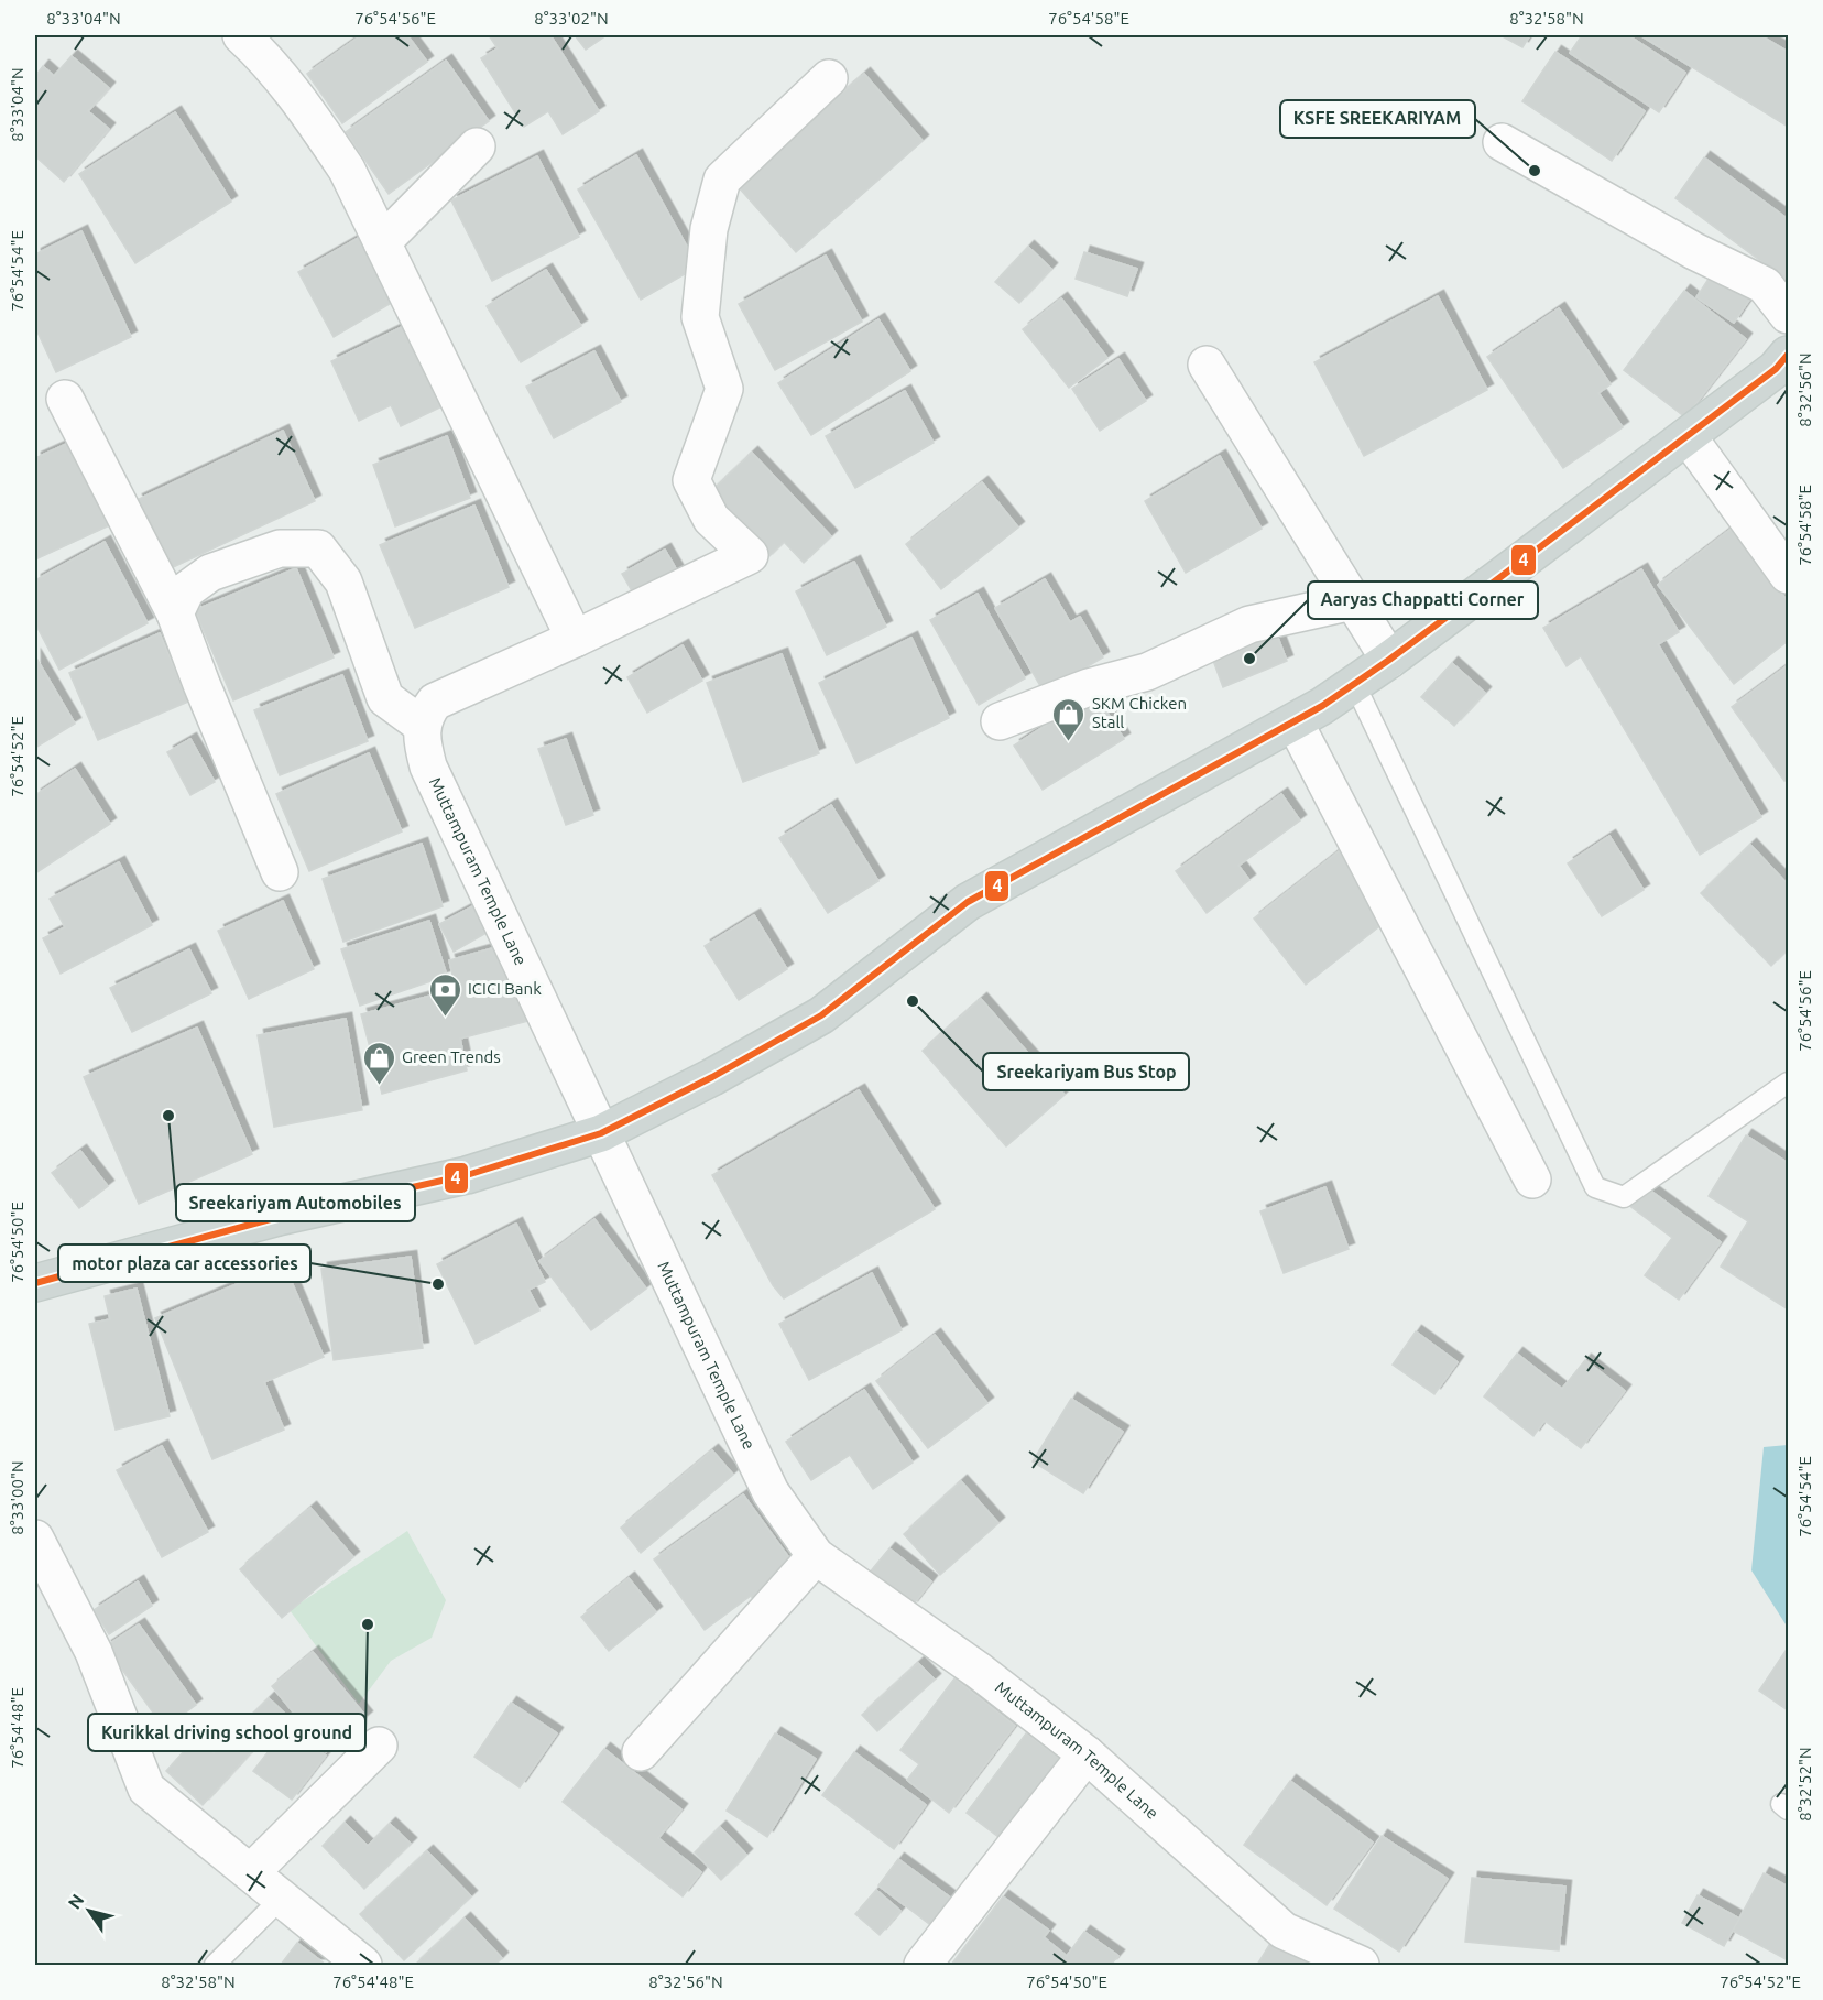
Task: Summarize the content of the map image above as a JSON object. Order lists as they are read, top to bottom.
{
  "streets": {
    "street": ["Muttampuram Temple Lane"]
  },
  "places": {
    "other": [
      "KSFE SREEKARIYAM",
      "Aaryas Chappatti Corner",
      "Sreekariyam Bus Stop",
      "Sreekariyam Automobiles",
      "motor plaza car accessories",
      "Kurikkal driving school ground"
    ],
    "shop": ["SKM Chicken Stall", "Green Trends"],
    "bank": ["ICICI Bank"]
  },
  "lines": ["transit line 4"],
  "north": "top left",
  "coordinates": [
    "8°33'04\"N",
    "76°54'56\"E",
    "8°33'02\"N",
    "76°54'58\"E",
    "8°32'58\"N",
    "76°54'54\"E",
    "8°32'56\"N",
    "76°54'52\"E",
    "76°54'50\"E",
    "8°33'00\"N",
    "76°54'48\"E",
    "8°32'52\"N"
  ]
}
